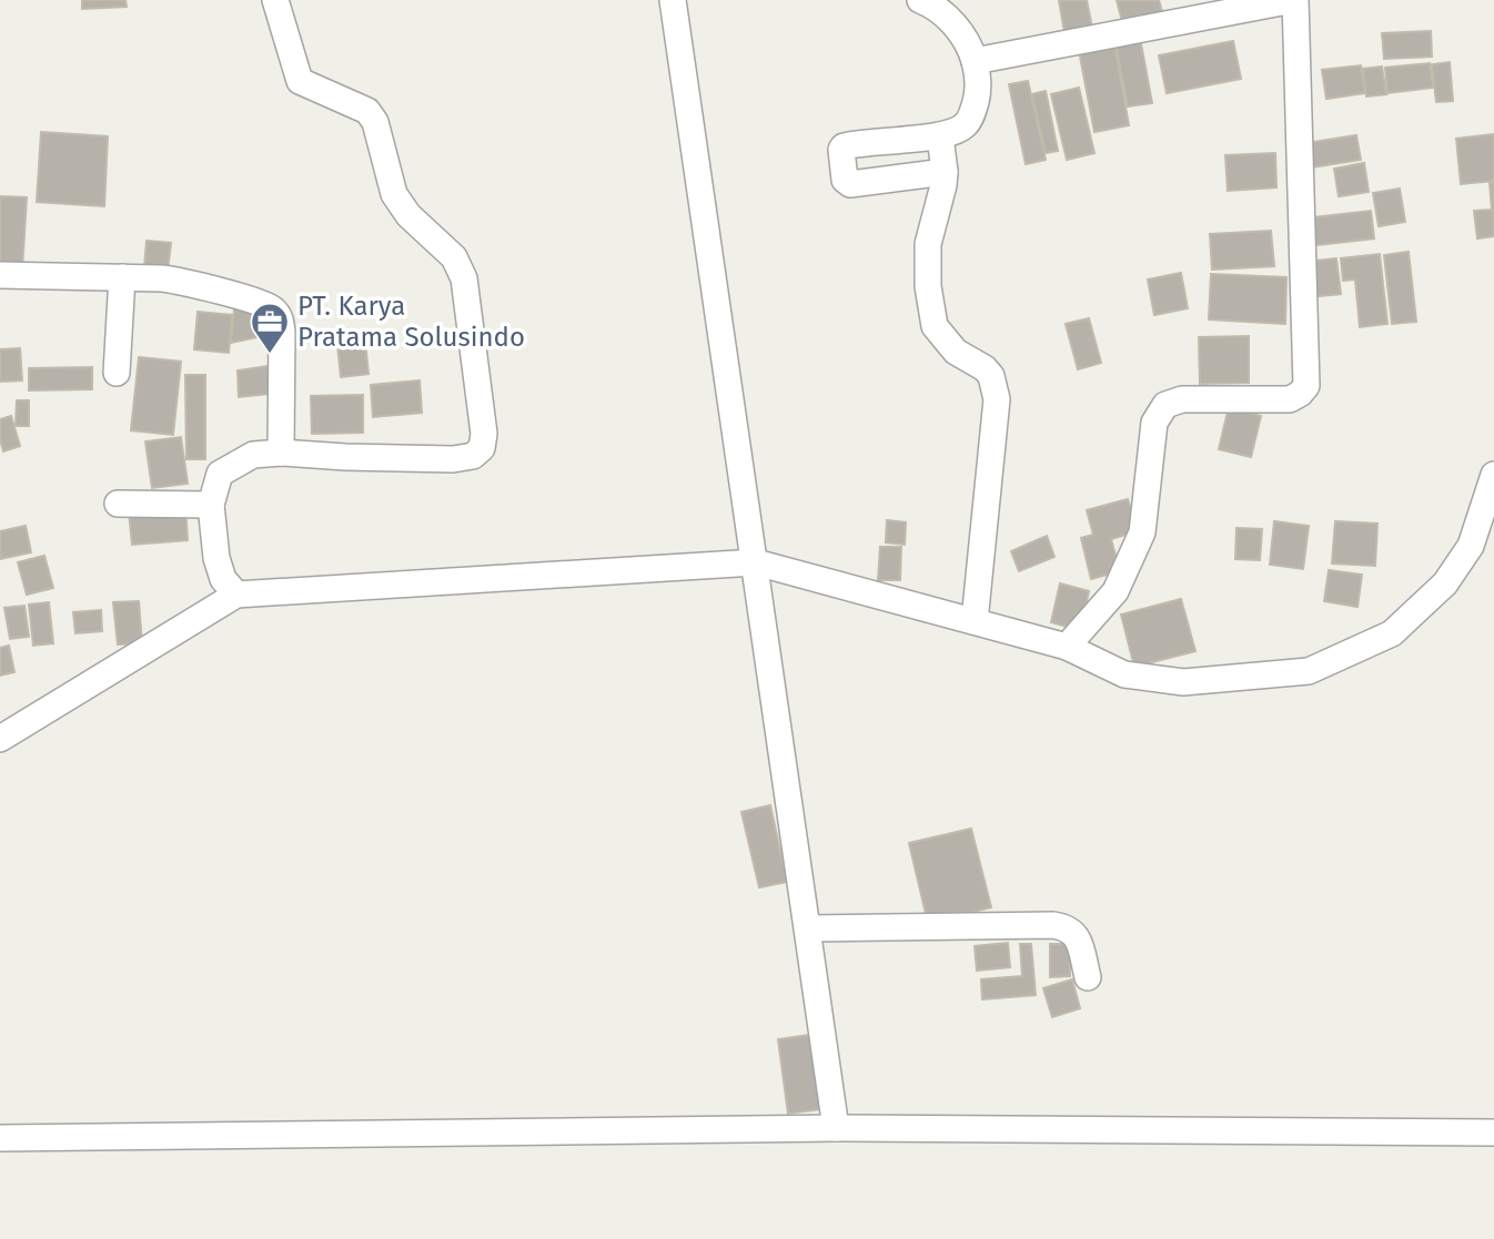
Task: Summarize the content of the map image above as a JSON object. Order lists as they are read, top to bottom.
{
  "places": {
    "office": ["PT. Karya Pratama Solusindo"]
  }
}
